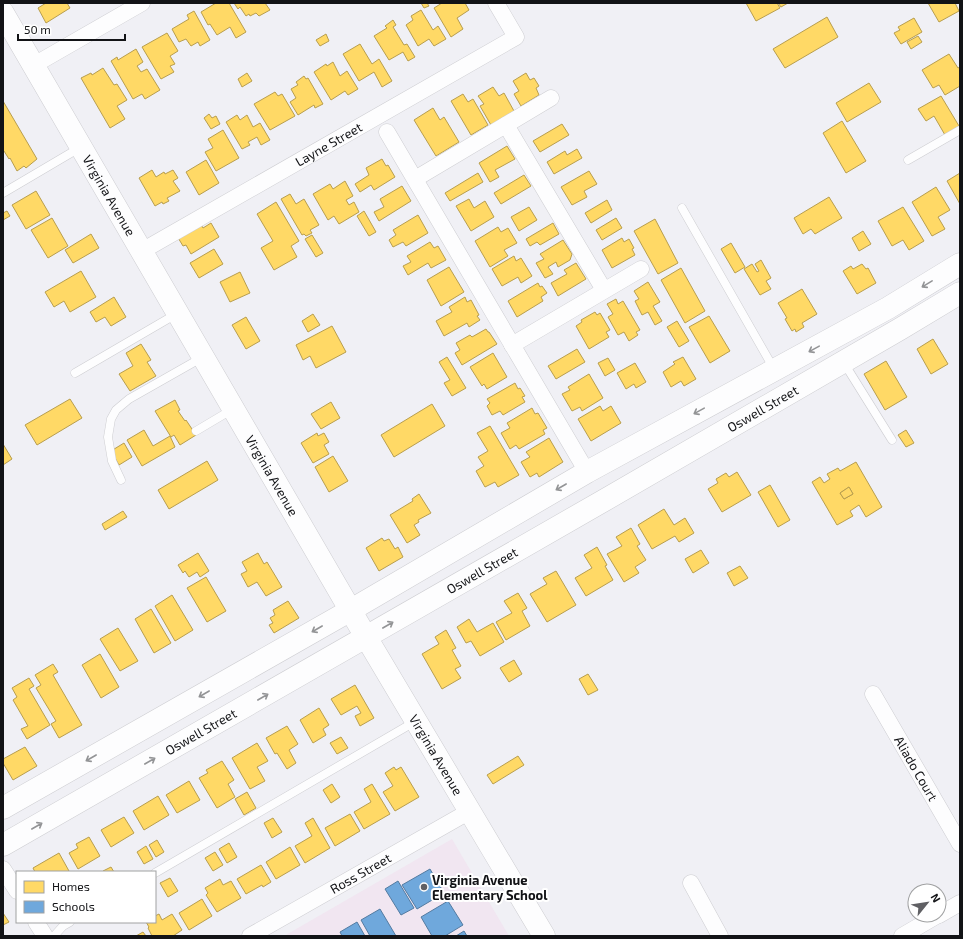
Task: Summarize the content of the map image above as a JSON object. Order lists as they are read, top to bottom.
{
  "streets": {
    "main road": ["Virginia Avenue", "Oswell Street"],
    "street": ["Layne Street", "Aliado Court", "Ross Street"]
  },
  "crossings": [
    ["Layne Street", "Virginia Avenue"],
    ["Virginia Avenue", "Oswell Street"],
    ["Virginia Avenue", "Ross Street"]
  ],
  "places": ["Virginia Avenue Elementary School"],
  "legend": ["Homes", "Schools"],
  "scale_bar": "50 m",
  "north": "top right"
}
